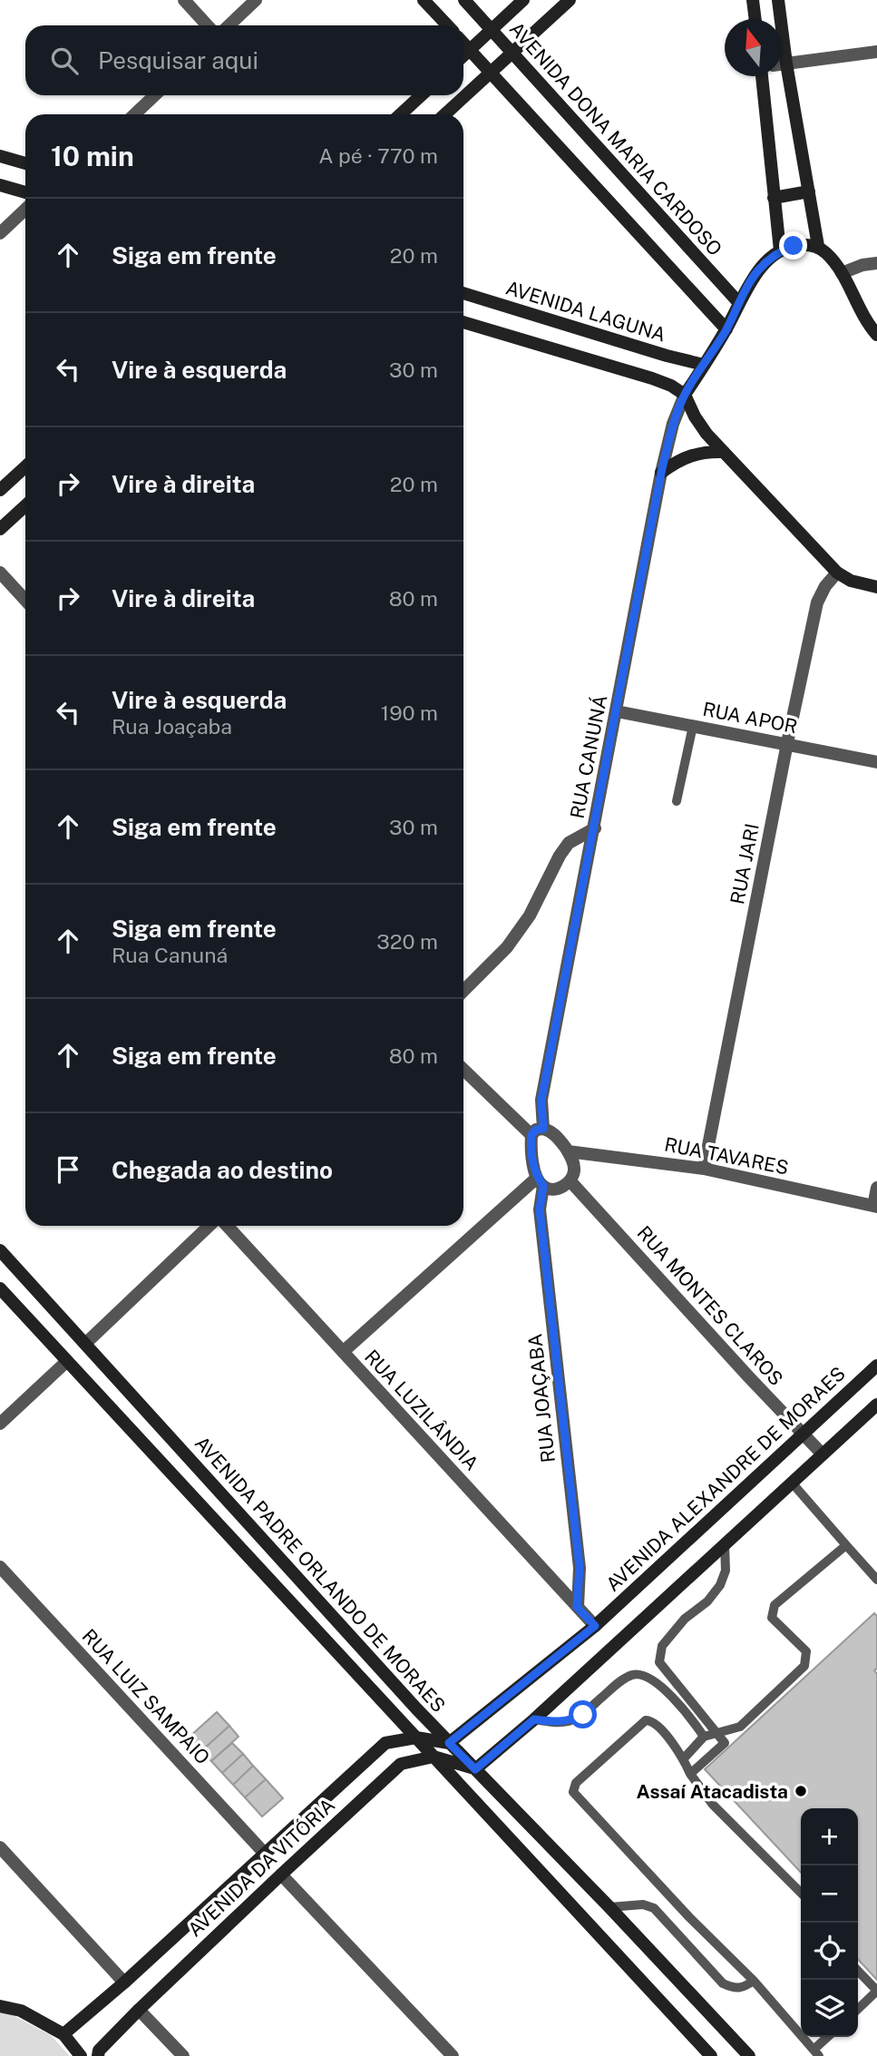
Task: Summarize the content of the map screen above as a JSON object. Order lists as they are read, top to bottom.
{
  "streets": {
    "main road": [
      "AVENIDA DONA MARIA CARDOSO",
      "AVENIDA LAGUNA",
      "AVENIDA ALEXANDRE DE MORAES",
      "AVENIDA PADRE ORLANDO DE MORAES",
      "AVENIDA DA VITÓRIA"
    ],
    "street": [
      "RUA APOR",
      "RUA CANUNÁ",
      "RUA JARI",
      "RUA TAVARES",
      "RUA MONTES CLAROS",
      "RUA JOAÇABA",
      "RUA LUZILÂNDIA",
      "RUA LUIZ SAMPAIO"
    ]
  },
  "crossings": [
    ["RUA APOR", "RUA CANUNÁ"],
    ["RUA APOR", "RUA JARI"],
    ["RUA CANUNÁ", "RUA TAVARES"],
    ["RUA CANUNÁ", "RUA MONTES CLAROS"],
    ["RUA CANUNÁ", "RUA JOAÇABA"],
    ["RUA JARI", "RUA TAVARES"],
    ["RUA TAVARES", "RUA MONTES CLAROS"],
    ["RUA TAVARES", "RUA JOAÇABA"],
    ["RUA MONTES CLAROS", "RUA JOAÇABA"],
    ["RUA MONTES CLAROS", "AVENIDA ALEXANDRE DE MORAES"],
    ["RUA JOAÇABA", "RUA LUZILÂNDIA"],
    ["RUA LUZILÂNDIA", "AVENIDA ALEXANDRE DE MORAES"],
    ["AVENIDA ALEXANDRE DE MORAES", "AVENIDA PADRE ORLANDO DE MORAES"],
    ["AVENIDA PADRE ORLANDO DE MORAES", "AVENIDA DA VITÓRIA"],
    ["RUA LUIZ SAMPAIO", "AVENIDA DA VITÓRIA"]
  ],
  "places": ["Assaí Atacadista"],
  "north": "top",
  "page": {
    "search": "Pesquisar aqui",
    "heading": ["10 min", "A pé · 770 m"],
    "list": [
      ["Siga em frente", "20 m"],
      ["Vire à esquerda", "30 m"],
      ["Vire à direita", "20 m"],
      ["Vire à direita", "80 m"],
      ["Vire à esquerda", "Rua Joaçaba", "190 m"],
      ["Siga em frente", "30 m"],
      ["Siga em frente", "Rua Canuná", "320 m"],
      ["Siga em frente", "80 m"],
      "Chegada ao destino"
    ],
    "map_buttons": ["+", "−"]
  }
}
